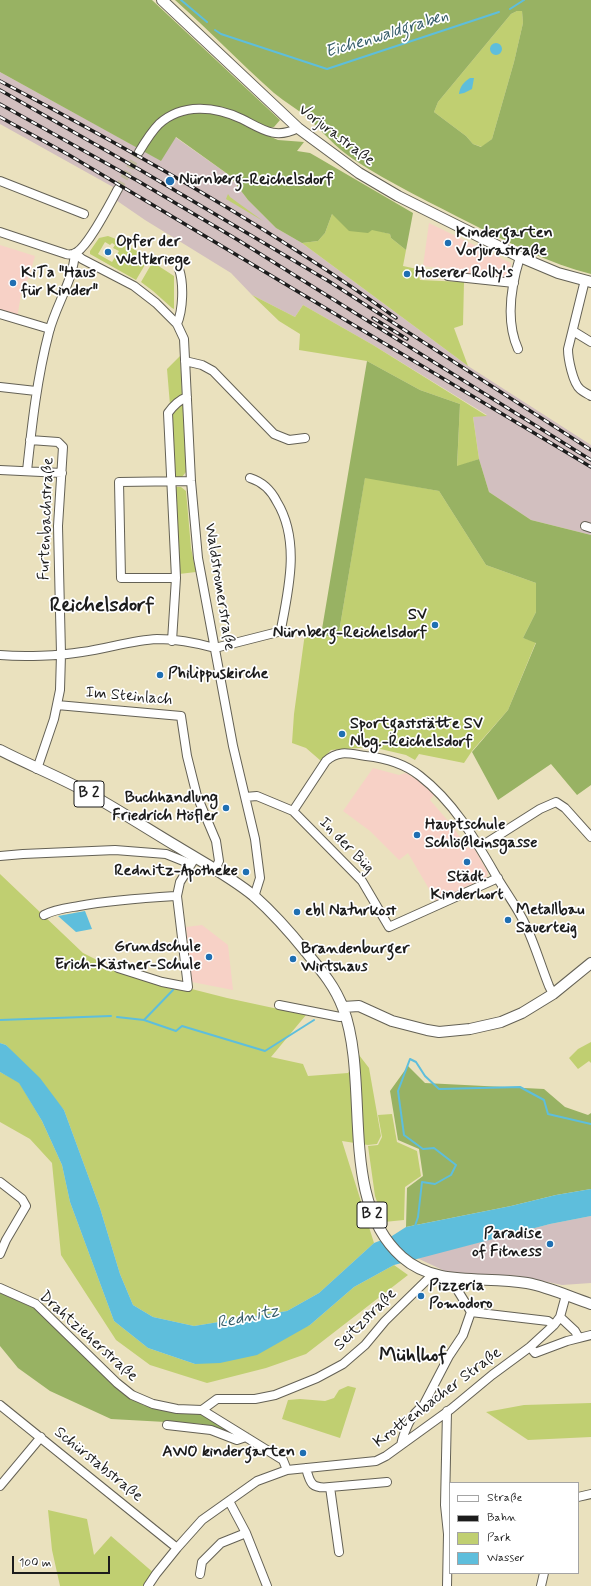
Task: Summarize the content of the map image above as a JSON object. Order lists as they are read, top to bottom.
{
  "streets": {
    "main road": ["Vorjurastraße", "B 2"],
    "street": [
      "Furtenbachstraße",
      "Waldstromerstraße",
      "Im Steinlach",
      "In der Büg",
      "Seitzstraße",
      "Drahtzieherstraße",
      "Krottenbacher Straße",
      "Schürstabstraße"
    ]
  },
  "crossings": [
    ["Furtenbachstraße", "Im Steinlach"],
    ["Furtenbachstraße", "B 2"],
    ["Waldstromerstraße", "B 2"],
    ["Waldstromerstraße", "In der Büg"],
    ["Im Steinlach", "B 2"],
    ["B 2", "Seitzstraße"],
    ["B 2", "Krottenbacher Straße"],
    ["Seitzstraße", "Drahtzieherstraße"],
    ["Drahtzieherstraße", "Krottenbacher Straße"],
    ["Krottenbacher Straße", "Schürstabstraße"]
  ],
  "districts": ["Reichelsdorf", "Mühlhof"],
  "water": ["Eichenwaldgraben", "Rednitz"],
  "places": [
    "Nürnberg-Reichelsdorf",
    "Kindergarten Vorjurastraße",
    "Opfer der Weltkriege",
    "Hoserer Rolly's",
    "KiTa \"Haus für Kinder\"",
    "SV Nürnberg-Reichelsdorf",
    "Philippuskirche",
    "Sportgaststätte SV Nbg.-Reichelsdorf",
    "Buchhandlung Friedrich Höfler",
    "Hauptschule Schlößleinsgasse",
    "Städt. Kinderhort",
    "Rednitz-Apotheke",
    "ebl Naturkost",
    "Metallbau Sauerteig",
    "Grundschule Erich-Kästner-Schule",
    "Brandenburger Wirtshaus",
    "Paradise of Fitness",
    "Pizzeria Pomodoro",
    "AWO kindergarten"
  ],
  "legend": [
    "Straße",
    "Bahn",
    "Park",
    "Wasser"
  ],
  "scale_bar": "100 m"
}
